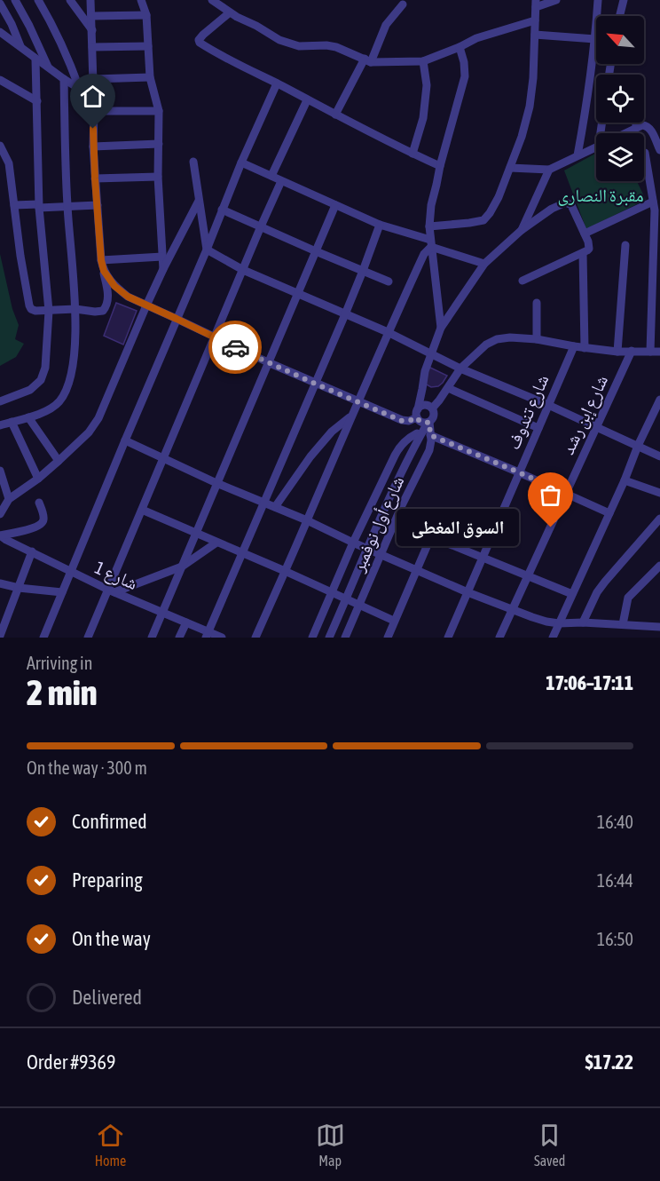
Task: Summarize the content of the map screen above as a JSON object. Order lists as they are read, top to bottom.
{
  "streets": {
    "street": [
      "شارع تندوف",
      "شارع إبن رشد",
      "شارع أول نوفمبر",
      "شارع 1"
    ]
  },
  "parks": ["مقبرة النصارى"],
  "places": ["السوق المغطى"],
  "north": "top left",
  "page": {
    "bubble": "السوق المغطى",
    "heading": ["2 min", "Arriving in", "17:06–17:11"],
    "panel": ["Order #9369", "$17.22"],
    "bar": "On the way · 300 m",
    "list": [
      ["Confirmed", "16:40"],
      ["Preparing", "16:44"],
      ["On the way", "16:50"],
      "Delivered"
    ],
    "tabs": ["Home", "Map", "Saved"]
  }
}
